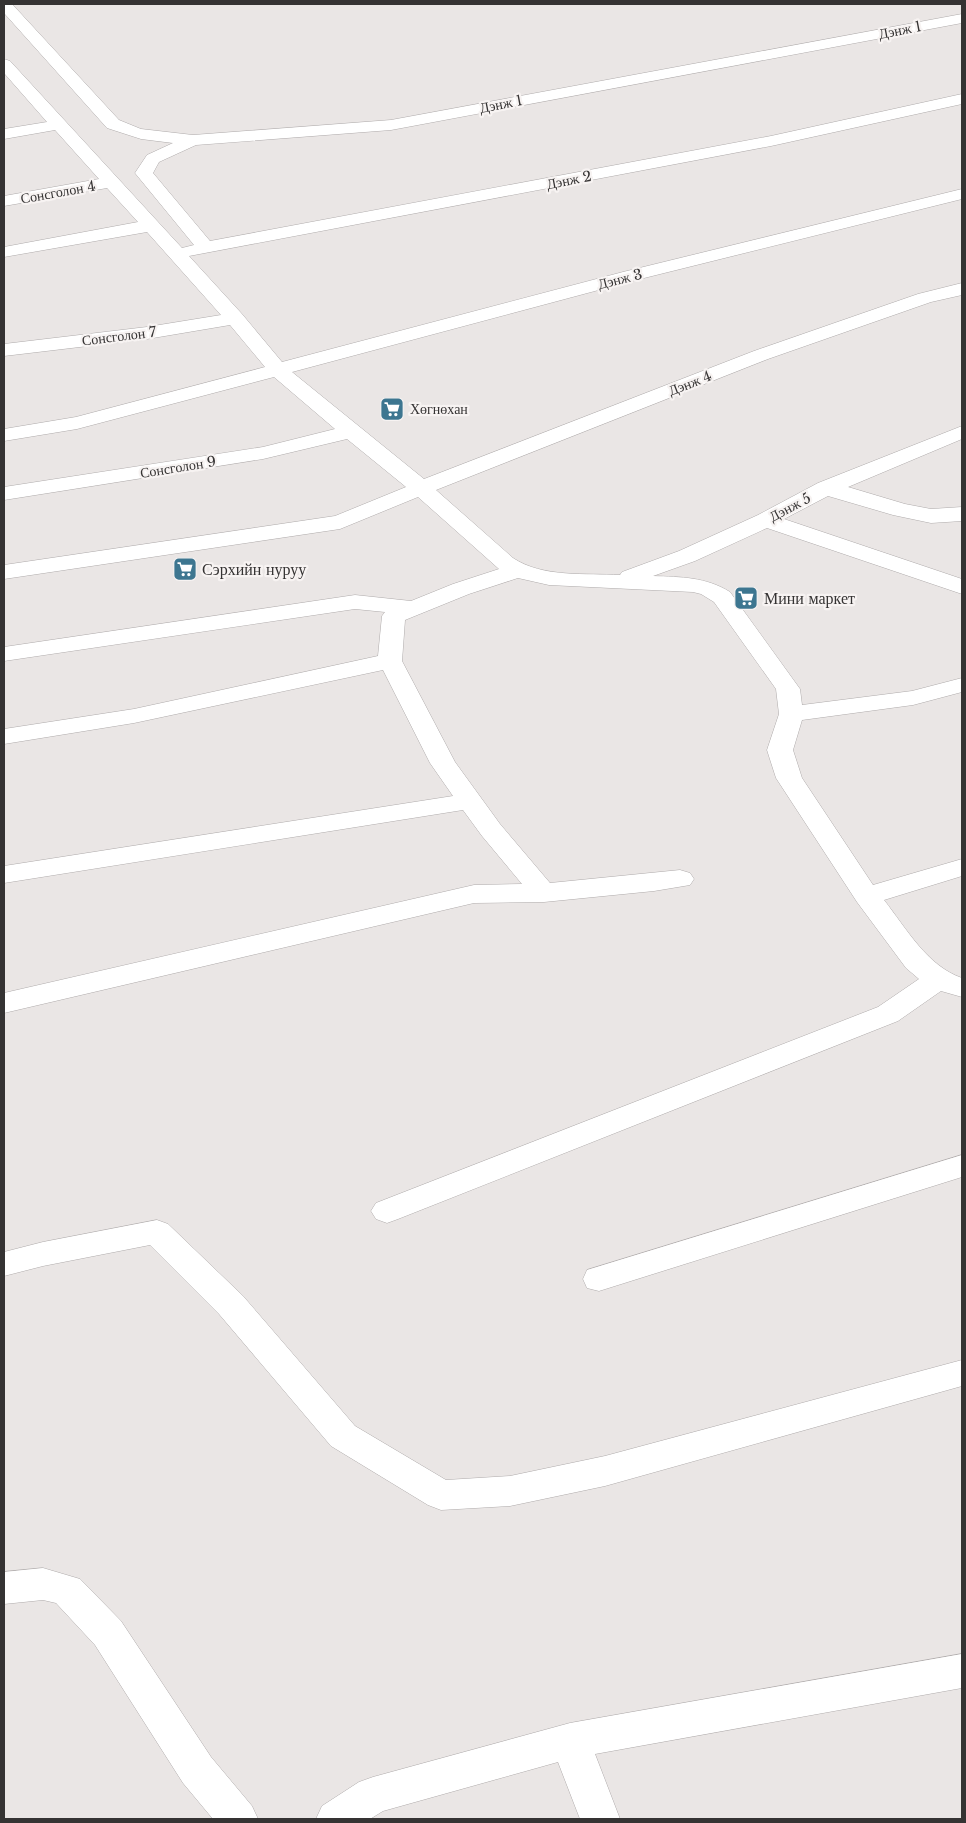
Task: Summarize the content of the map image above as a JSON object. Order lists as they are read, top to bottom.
{
  "streets": {
    "street": [
      "Дэнж 1",
      "Дэнж 2",
      "Сонсголон 4",
      "Дэнж 3",
      "Сонсголон 7",
      "Дэнж 4",
      "Сонсголон 9",
      "Дэнж 5"
    ]
  },
  "crossings": [
    ["Дэнж 1", "Дэнж 2"]
  ],
  "places": {
    "supermarket": ["Хөгнөхан", "Сэрхийн нуруу", "Мини маркет"]
  }
}
